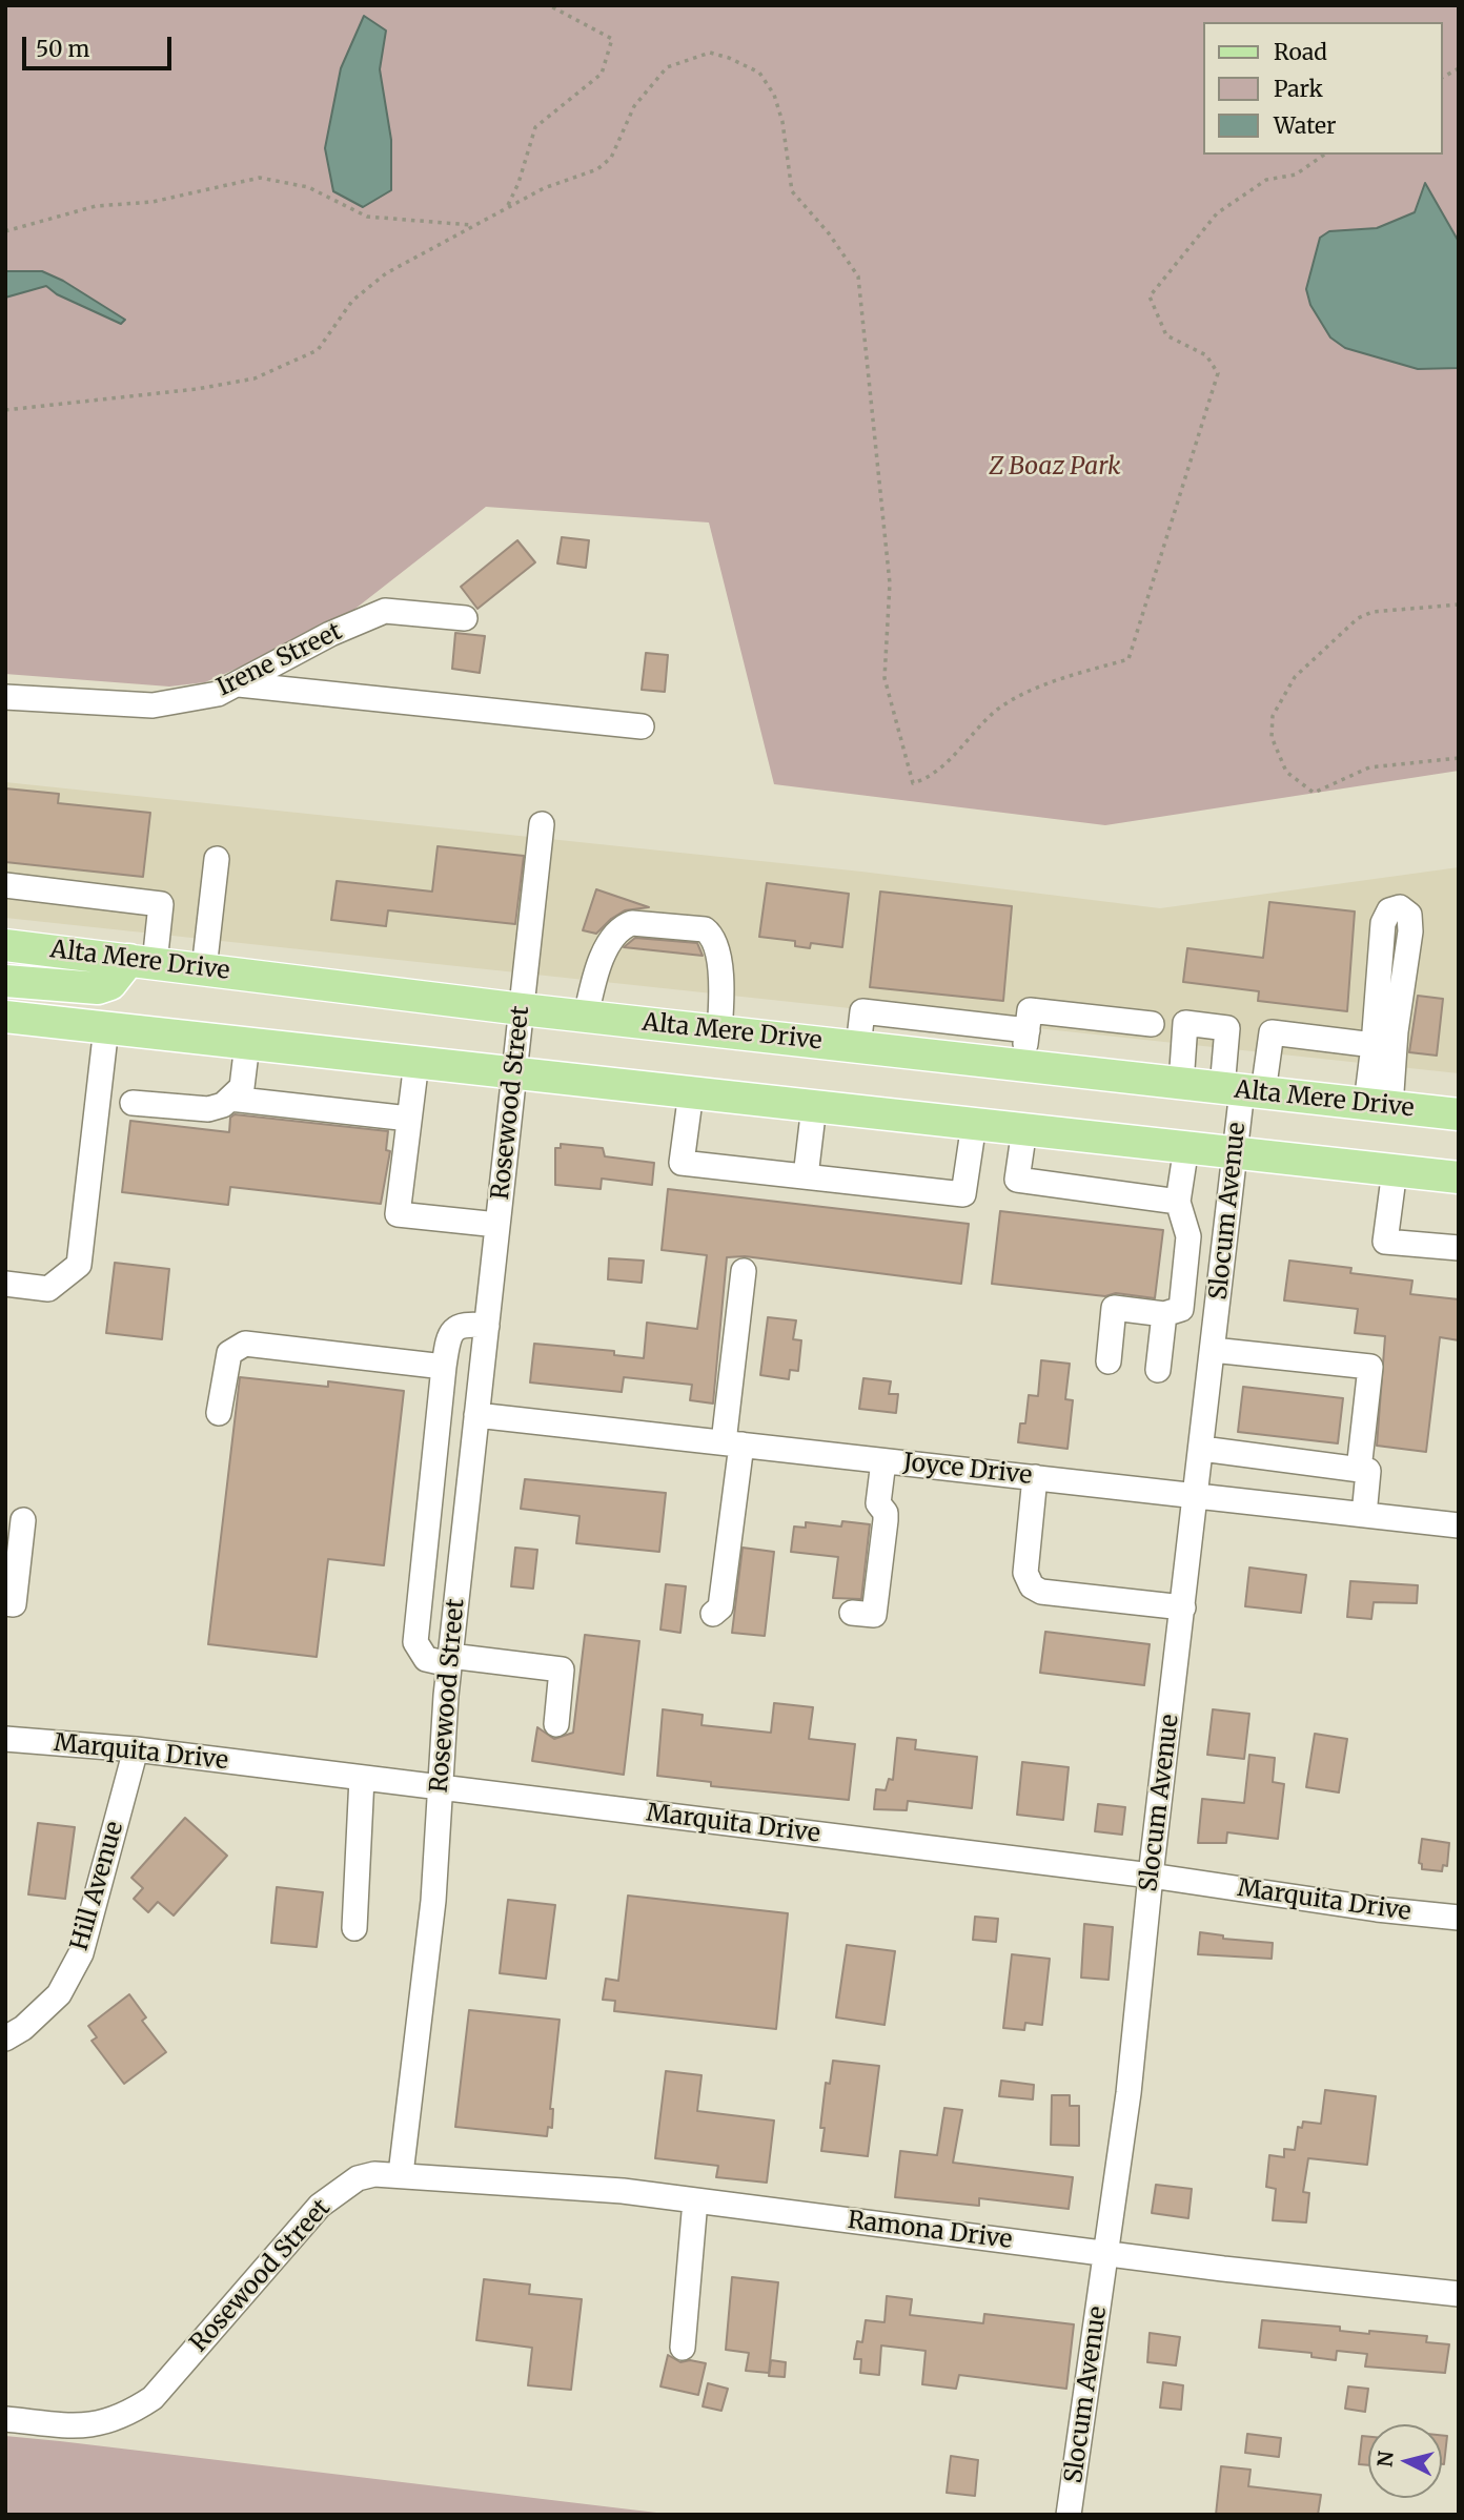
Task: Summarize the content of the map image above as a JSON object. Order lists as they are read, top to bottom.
{
  "streets": {
    "main road": ["Alta Mere Drive"],
    "street": [
      "Irene Street",
      "Rosewood Street",
      "Slocum Avenue",
      "Joyce Drive",
      "Marquita Drive",
      "Hill Avenue",
      "Ramona Drive"
    ]
  },
  "crossings": [
    ["Alta Mere Drive", "Rosewood Street"],
    ["Alta Mere Drive", "Slocum Avenue"],
    ["Rosewood Street", "Joyce Drive"],
    ["Rosewood Street", "Marquita Drive"],
    ["Rosewood Street", "Ramona Drive"],
    ["Slocum Avenue", "Joyce Drive"],
    ["Slocum Avenue", "Marquita Drive"],
    ["Slocum Avenue", "Ramona Drive"],
    ["Marquita Drive", "Hill Avenue"]
  ],
  "parks": ["Z Boaz Park"],
  "legend": ["Road", "Park", "Water"],
  "scale_bar": "50 m",
  "north": "left"
}
